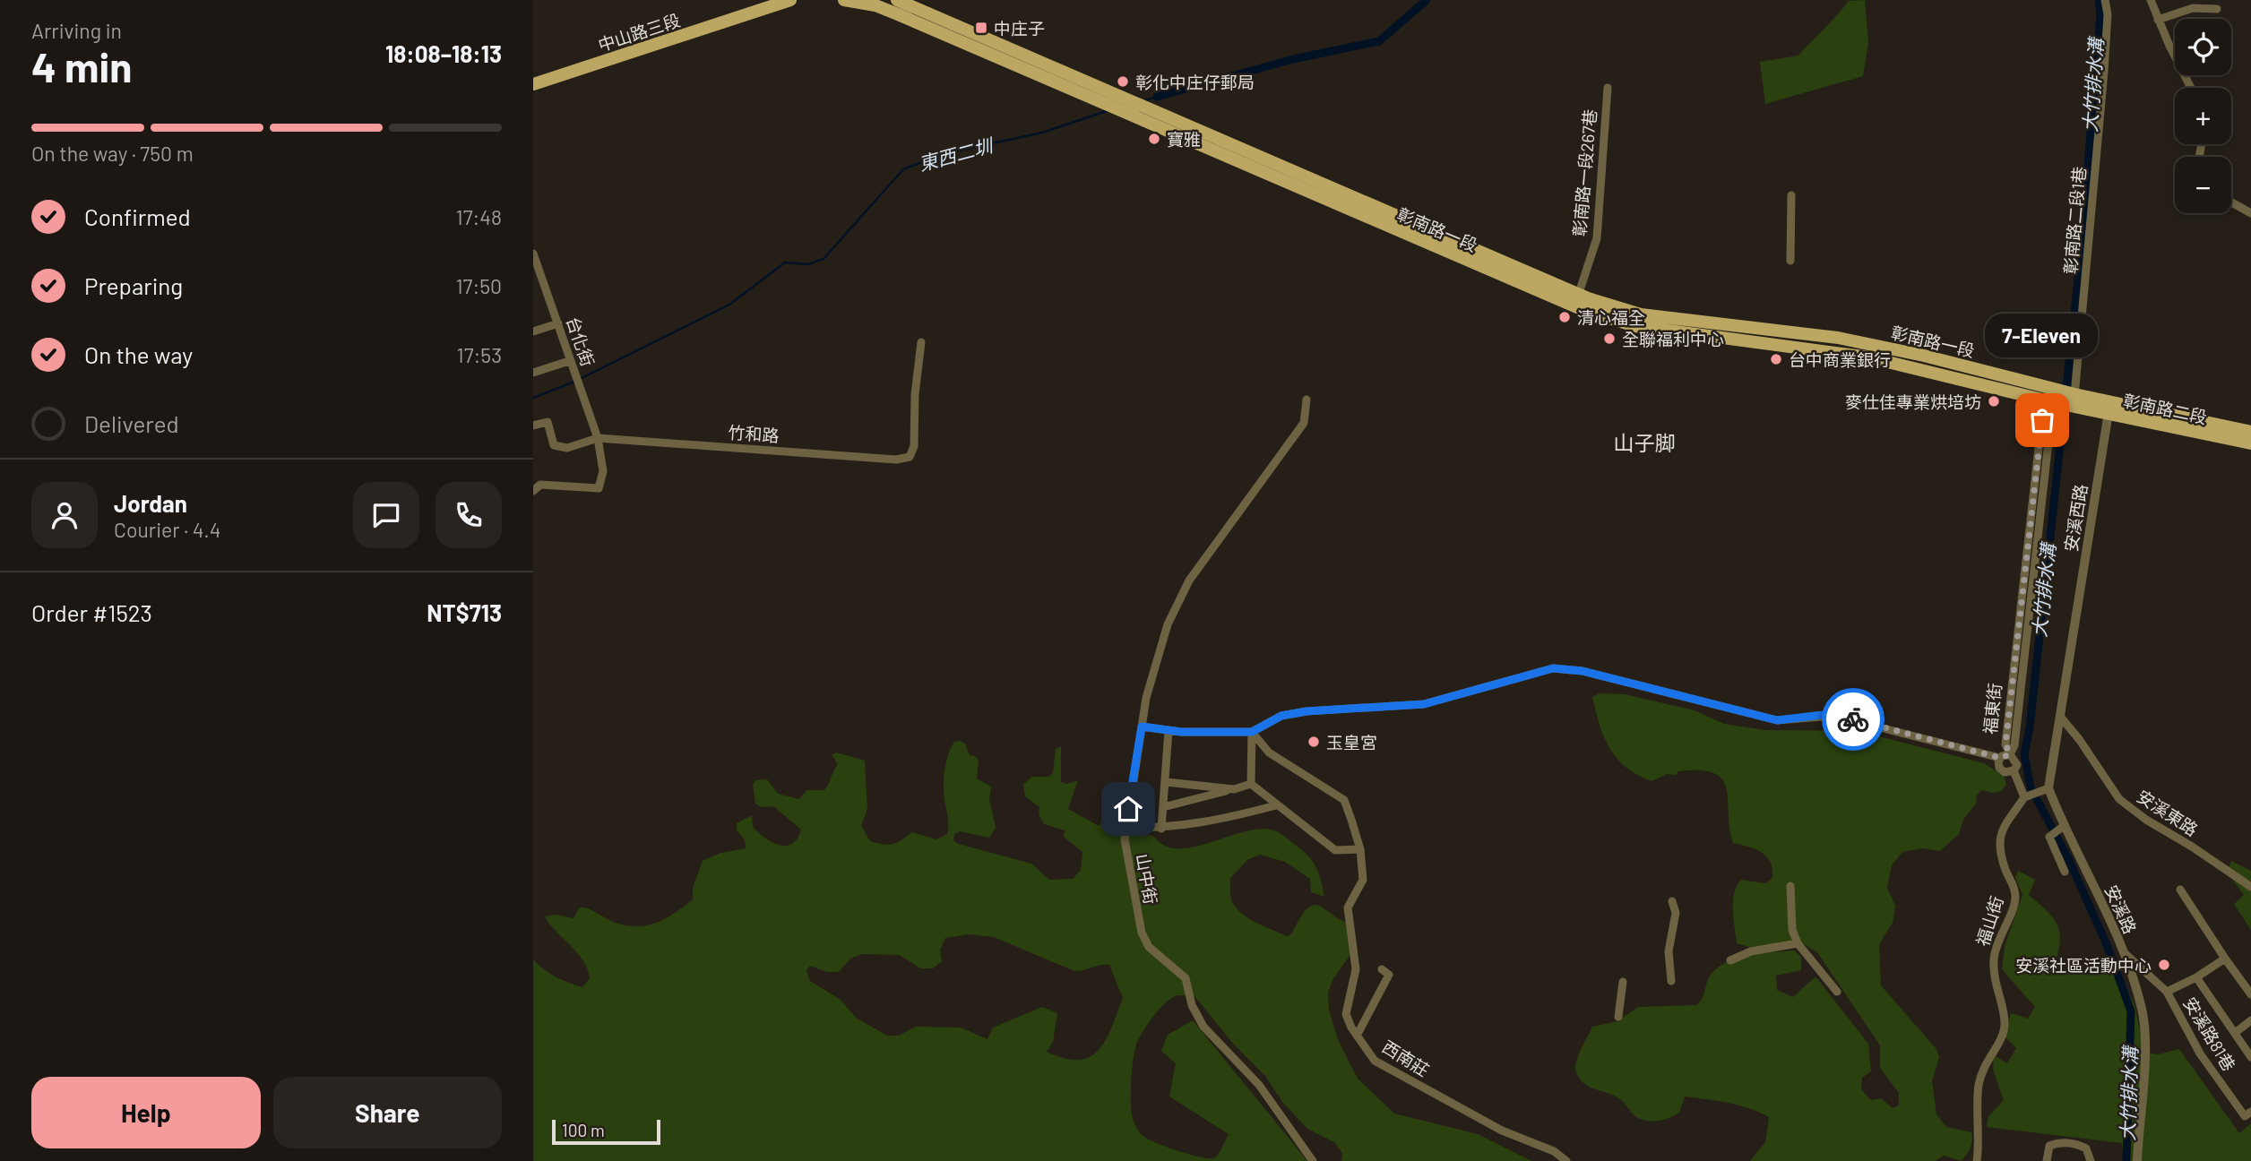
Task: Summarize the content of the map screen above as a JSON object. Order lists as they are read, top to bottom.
{
  "streets": {
    "main road": ["中山路三段", "彰南路一段", "彰南路二段"],
    "street": [
      "彰南路一段267巷",
      "彰南路二段1巷",
      "台化街",
      "竹和路",
      "安溪西路",
      "福東街",
      "安溪東路",
      "山中街",
      "安溪路",
      "福山街",
      "安溪路81巷",
      "西南莊"
    ]
  },
  "crossings": [
    ["彰南路一段267巷", "彰南路一段"],
    ["彰南路二段1巷", "彰南路二段"],
    ["彰南路一段", "彰南路二段"],
    ["彰南路一段", "福東街"],
    ["台化街", "竹和路"],
    ["彰南路二段", "安溪西路"],
    ["彰南路二段", "福東街"],
    ["安溪西路", "安溪東路"],
    ["安溪西路", "安溪路"],
    ["安溪路", "安溪路81巷"]
  ],
  "districts": ["山子脚"],
  "water": ["大竹排水溝", "東西二圳"],
  "places": {
    "transit": ["中庄子"],
    "other": [
      "彰化中庄仔郵局",
      "寶雅",
      "清心福全",
      "全聯福利中心",
      "台中商業銀行",
      "麥仕佳專業烘培坊",
      "7-Eleven",
      "玉皇宮",
      "安溪社區活動中心"
    ]
  },
  "scale_bar": "100 m",
  "page": {
    "heading": ["4 min", "Arriving in", "18:08–18:13"],
    "panel": [
      "Jordan",
      "Courier · 4.4",
      "Order #1523",
      "NT$713"
    ],
    "map_buttons": ["+", "−"],
    "bar": "On the way · 750 m",
    "list": [
      ["Confirmed", "17:48"],
      ["Preparing", "17:50"],
      ["On the way", "17:53"],
      "Delivered"
    ],
    "bubble": "7-Eleven",
    "buttons": ["Help", "Share"],
    "scale": "100 m"
  }
}
